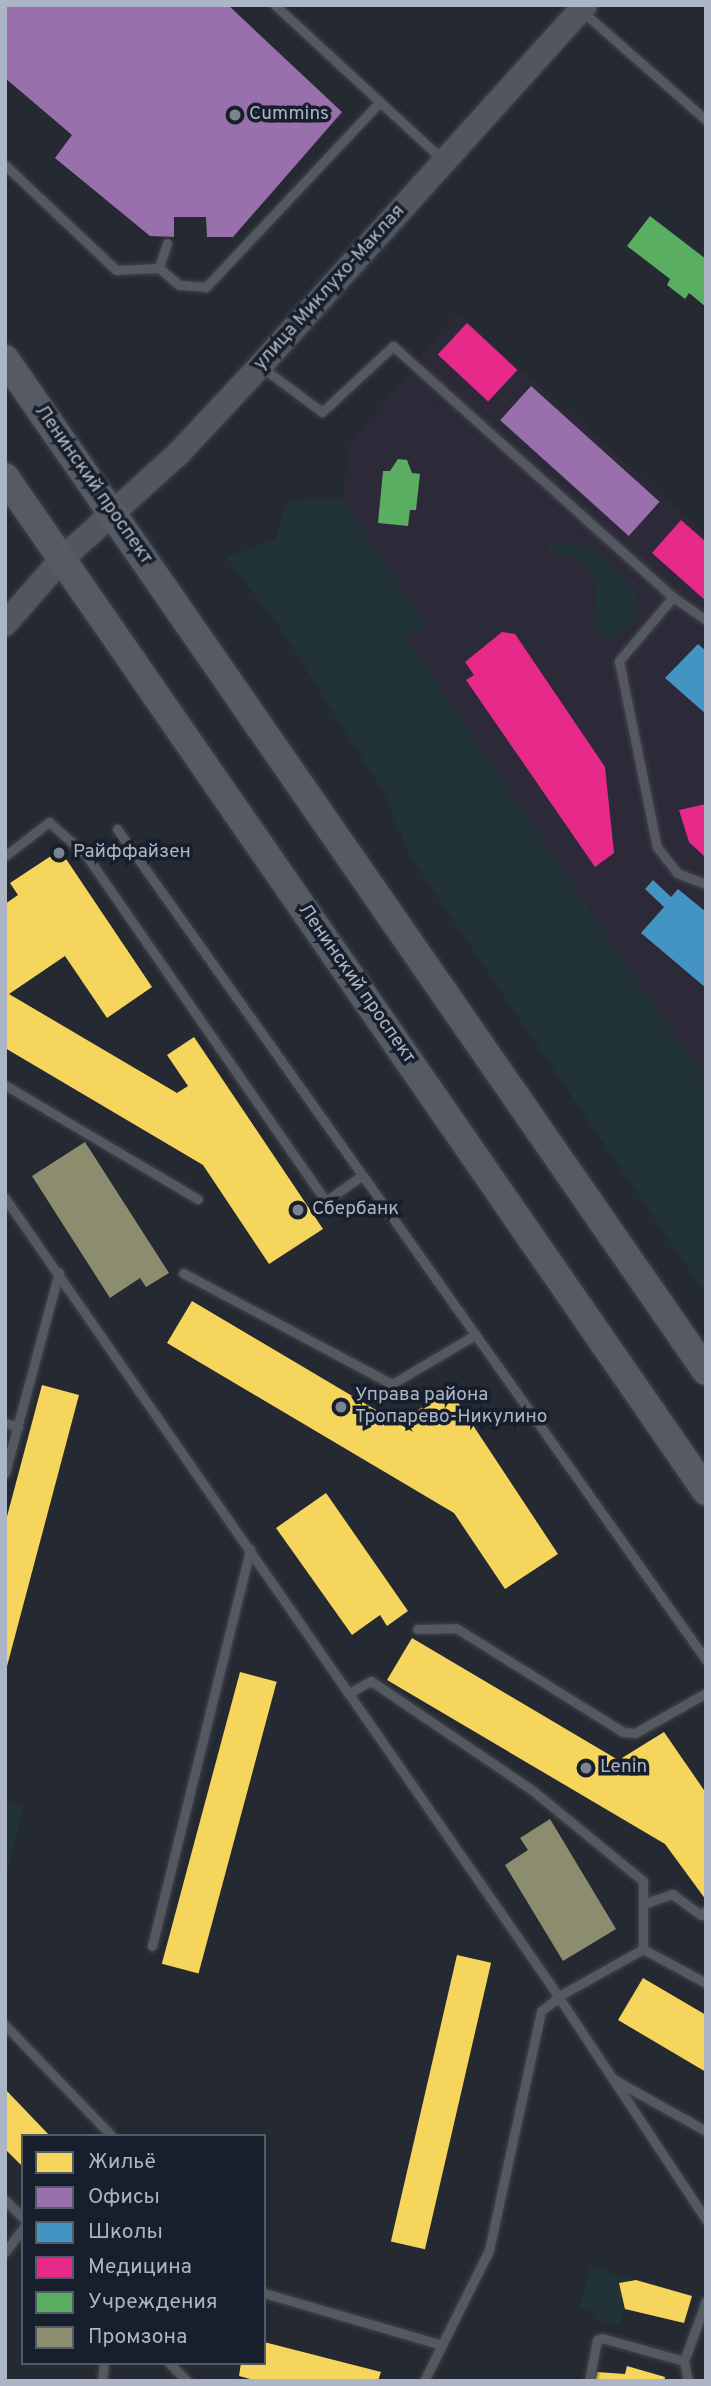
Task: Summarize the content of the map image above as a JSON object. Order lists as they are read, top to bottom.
{
  "streets": {
    "main road": ["улица Миклухо-Маклая", "Ленинский проспект"]
  },
  "crossings": [
    ["улица Миклухо-Маклая", "Ленинский проспект"]
  ],
  "places": [
    "Cummins",
    "Райффайзен",
    "Сбербанк",
    "Управа района Тропарево-Никулино",
    "Lenin"
  ],
  "legend": [
    "Жильё",
    "Офисы",
    "Школы",
    "Медицина",
    "Учреждения",
    "Промзона"
  ]
}
